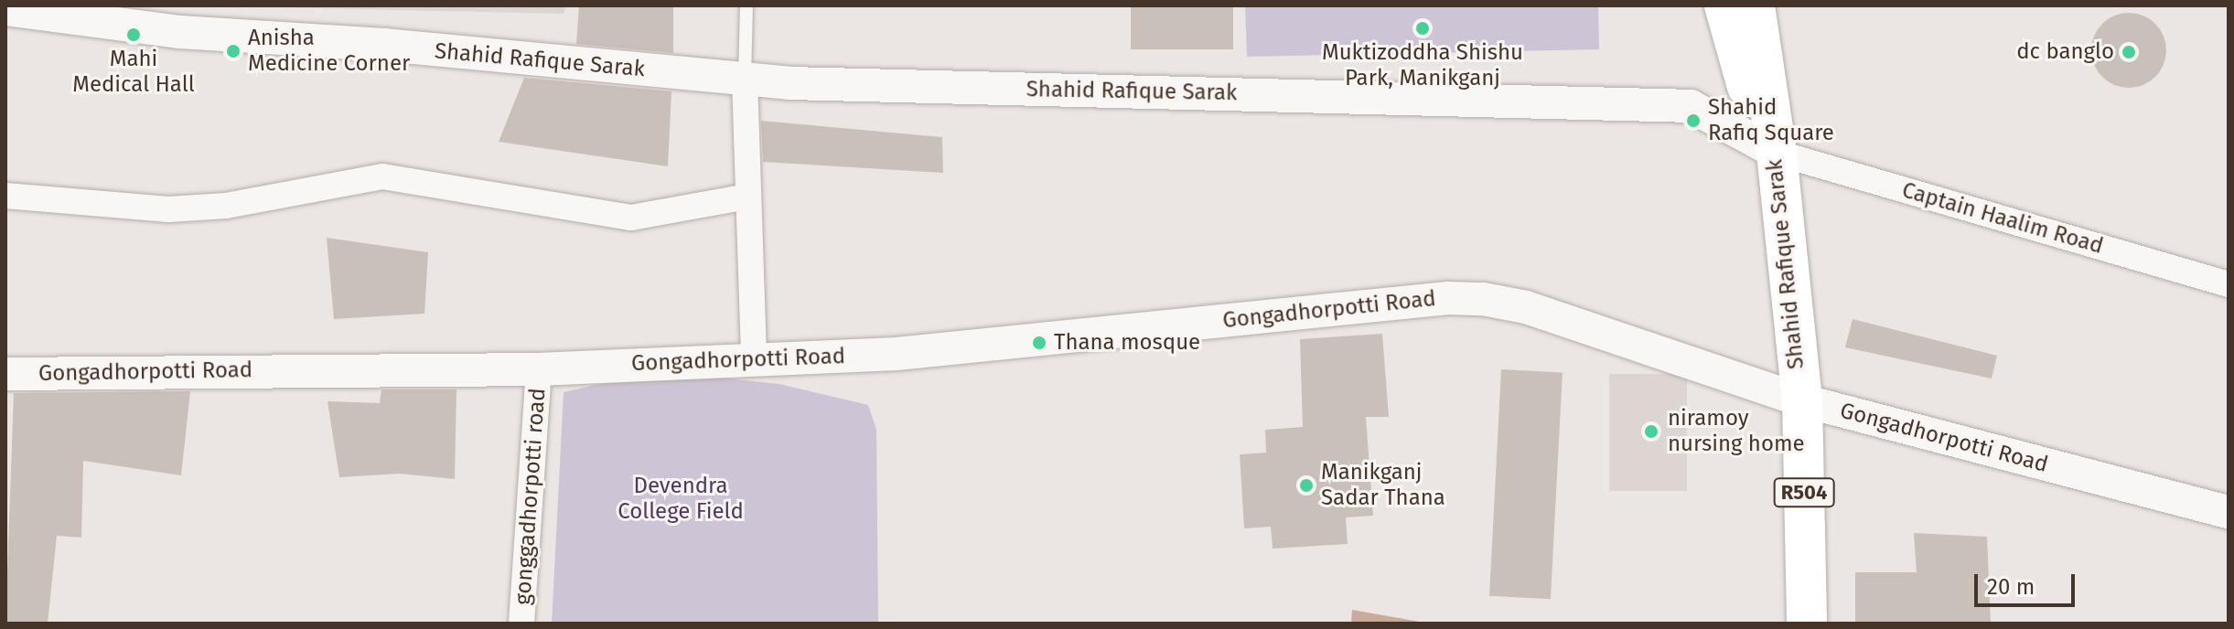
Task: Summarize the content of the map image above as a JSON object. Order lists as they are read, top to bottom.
{
  "streets": {
    "main road": ["Shahid Rafique Sarak", "R504"],
    "street": ["Captain Haalim Road", "Gongadhorpotti Road", "gonggadhorpotti road"]
  },
  "crossings": [
    ["Shahid Rafique Sarak", "Captain Haalim Road"],
    ["Shahid Rafique Sarak", "Gongadhorpotti Road"],
    ["Shahid Rafique Sarak", "R504"],
    ["Captain Haalim Road", "R504"],
    ["Gongadhorpotti Road", "gonggadhorpotti road"]
  ],
  "parks": ["Devendra College Field"],
  "places": [
    "Muktizoddha Shishu Park, Manikganj",
    "Mahi Medical Hall",
    "Anisha Medicine Corner",
    "dc banglo",
    "Shahid Rafiq Square",
    "Thana mosque",
    "niramoy nursing home",
    "Manikganj Sadar Thana"
  ],
  "scale_bar": "20 m"
}
